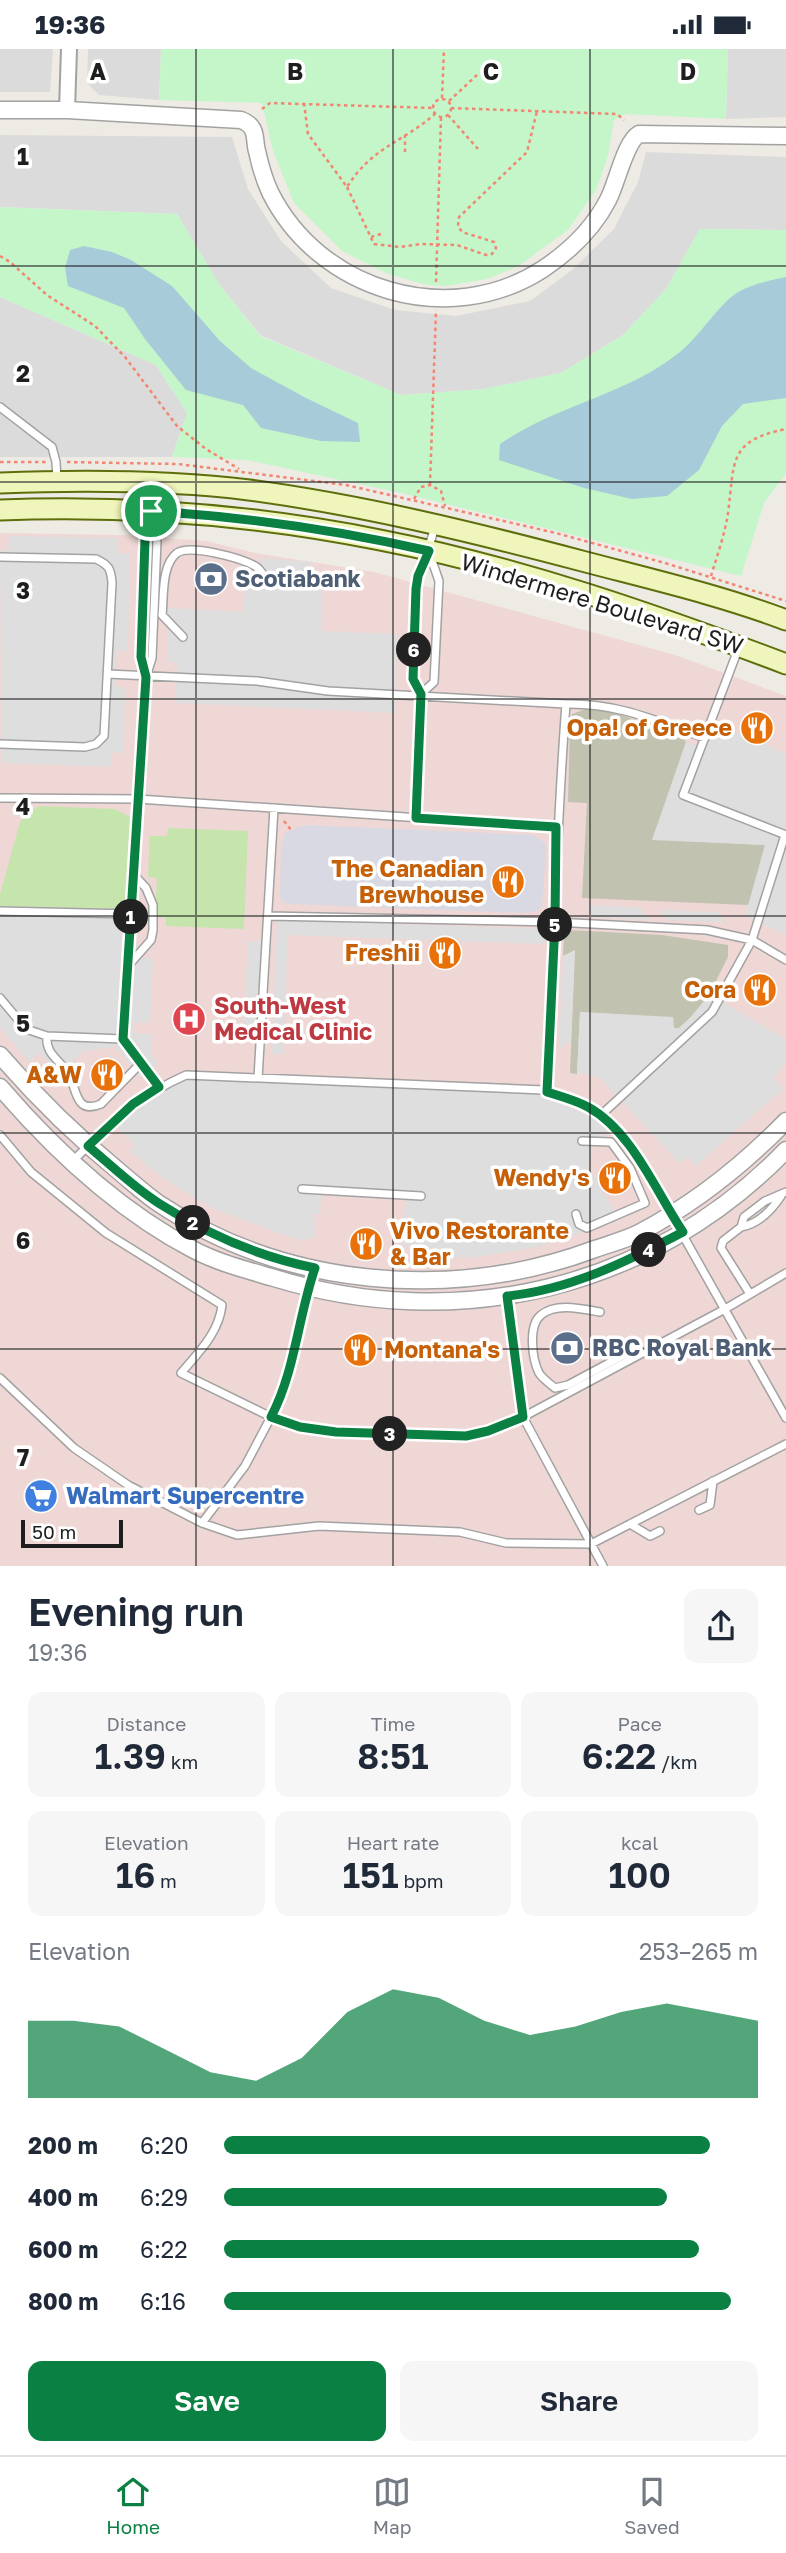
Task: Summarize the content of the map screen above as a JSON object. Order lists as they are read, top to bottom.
{
  "streets": {
    "main road": ["Windermere Boulevard SW"]
  },
  "places": {
    "bank": ["Scotiabank", "RBC Royal Bank"],
    "restaurant": [
      "Opa! of Greece",
      "The Canadian Brewhouse",
      "Freshii",
      "Cora",
      "A&W",
      "Wendy's",
      "Vivo Restorante & Bar",
      "Montana's"
    ],
    "hospital": ["South-West Medical Clinic"],
    "supermarket": ["Walmart Supercentre"]
  },
  "scale_bar": "50 m",
  "page": {
    "status": "19:36",
    "pins": [
      "6",
      "1",
      "5",
      "2",
      "4",
      "3"
    ],
    "scale": "50 m",
    "heading": ["Evening run", "19:36"],
    "stats": [
      ["Distance", "1.39 km"],
      ["Time", "8:51"],
      ["Pace", "6:22 /km"],
      ["Elevation", "16 m"],
      ["Heart rate", "151 bpm"],
      ["kcal", "100"]
    ],
    "chart": ["Elevation", "253–265 m"],
    "list": [
      {
        "name": "200 m",
        "note": "6:20"
      },
      {
        "name": "400 m",
        "note": "6:29"
      },
      {
        "name": "600 m",
        "note": "6:22"
      },
      {
        "name": "800 m",
        "note": "6:16"
      }
    ],
    "buttons": ["Save", "Share"],
    "tabs": ["Home", "Map", "Saved"]
  },
  "grid": {
    "columns": [
      "A",
      "B",
      "C",
      "D"
    ],
    "rows": [
      "1",
      "2",
      "3",
      "4",
      "5",
      "6",
      "7"
    ]
  }
}
